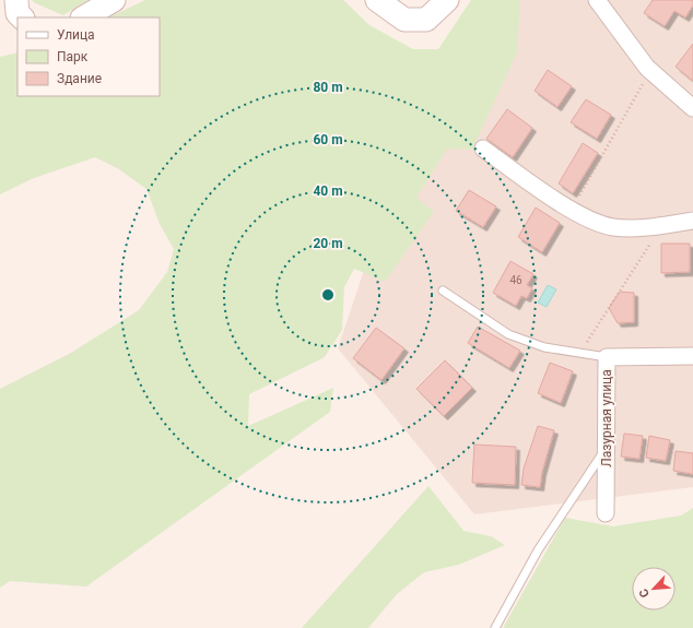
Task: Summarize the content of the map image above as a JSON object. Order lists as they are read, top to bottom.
{
  "streets": {
    "street": ["Лазурная улица"]
  },
  "house_numbers": ["46"],
  "legend": ["Улица", "Парк", "Здание"],
  "north": "bottom left",
  "rings": [
    "80 m",
    "60 m",
    "40 m",
    "20 m"
  ]
}
